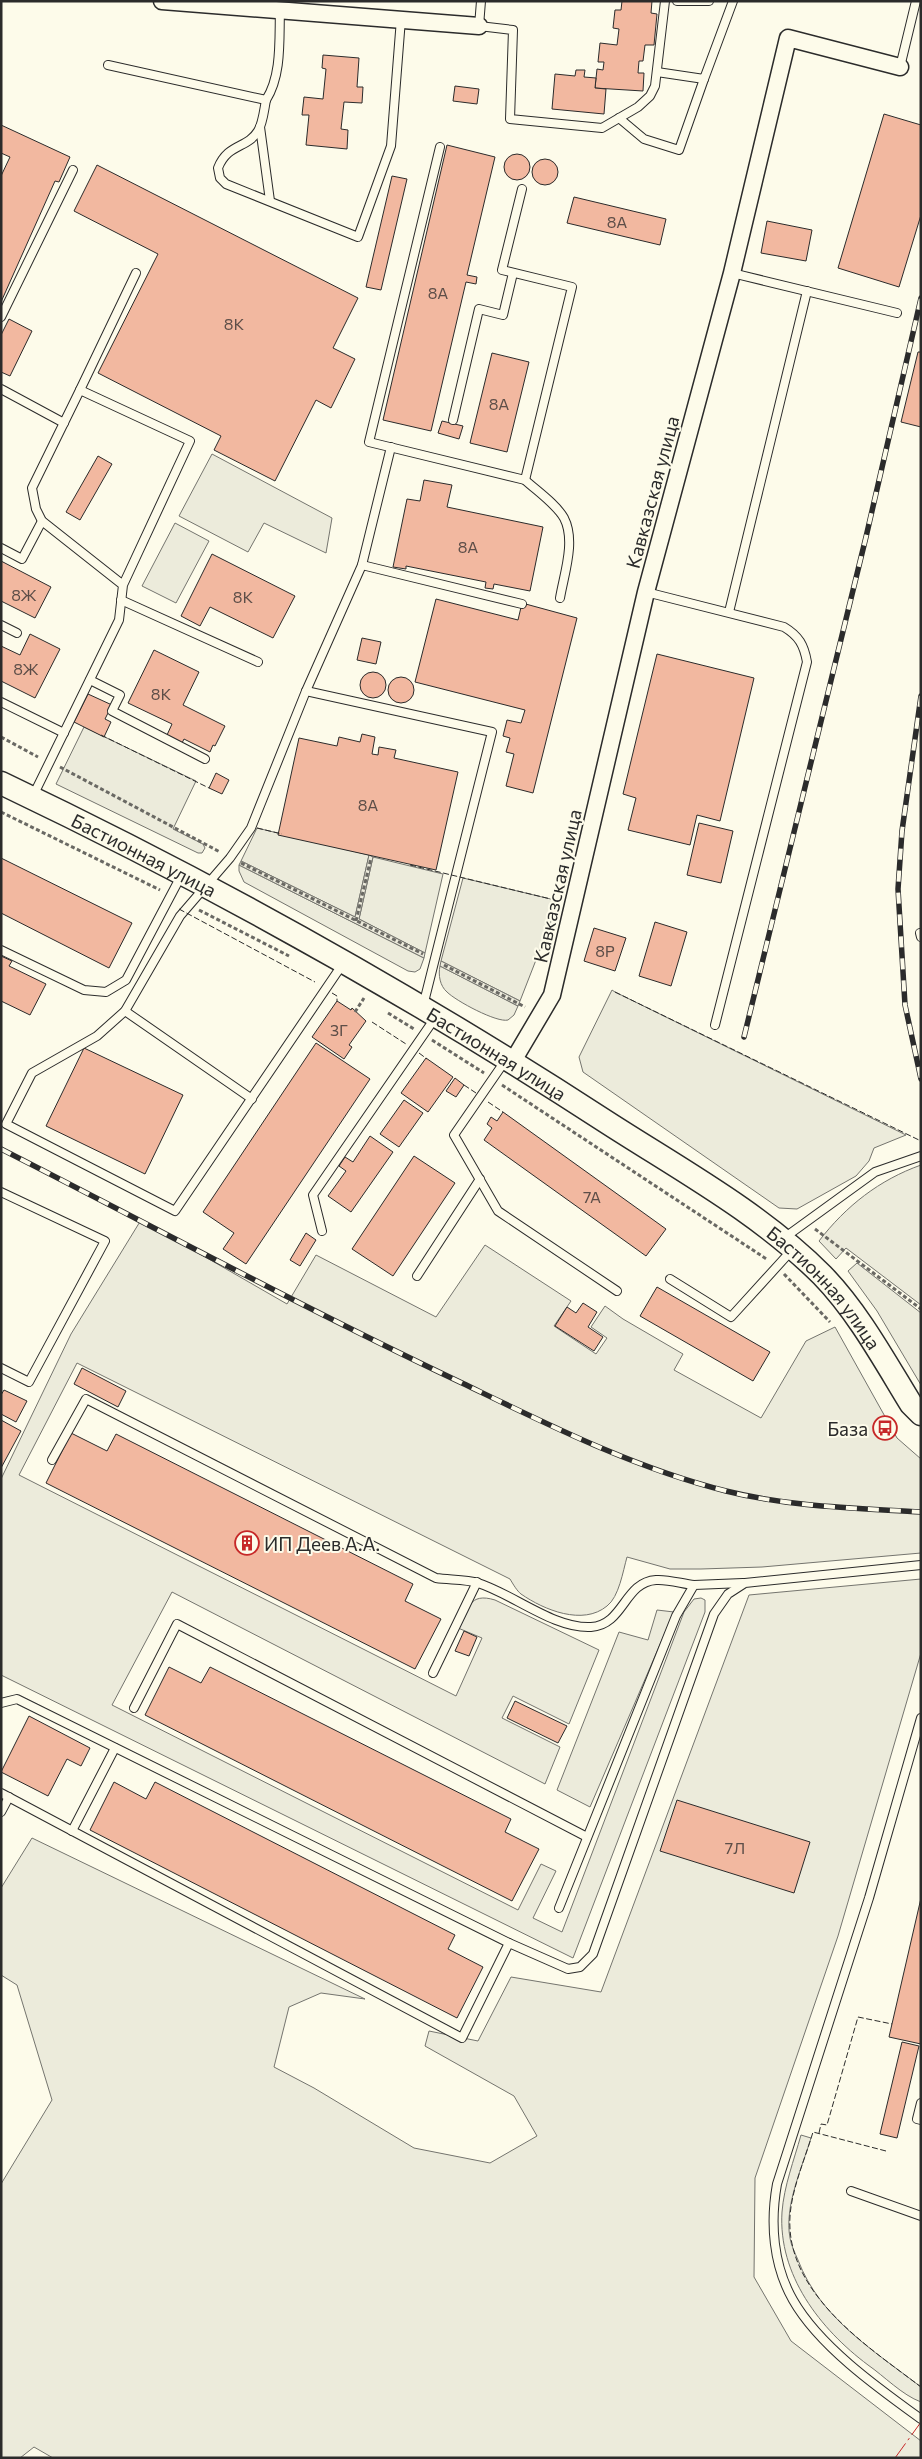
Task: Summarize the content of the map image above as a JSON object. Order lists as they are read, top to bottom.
{
  "streets": {
    "main road": ["Бастионная улица"],
    "street": ["Кавказская улица"]
  },
  "crossings": [
    ["Кавказская улица", "Бастионная улица"]
  ],
  "places": {
    "bus stop": ["База"],
    "building": ["ИП Деев А.А."]
  },
  "house_numbers": [
    "8А",
    "8А",
    "8К",
    "8А",
    "8А",
    "8Ж",
    "8К",
    "8Ж",
    "8К",
    "8А",
    "8Р",
    "3Г",
    "7А",
    "7Л"
  ]
}
